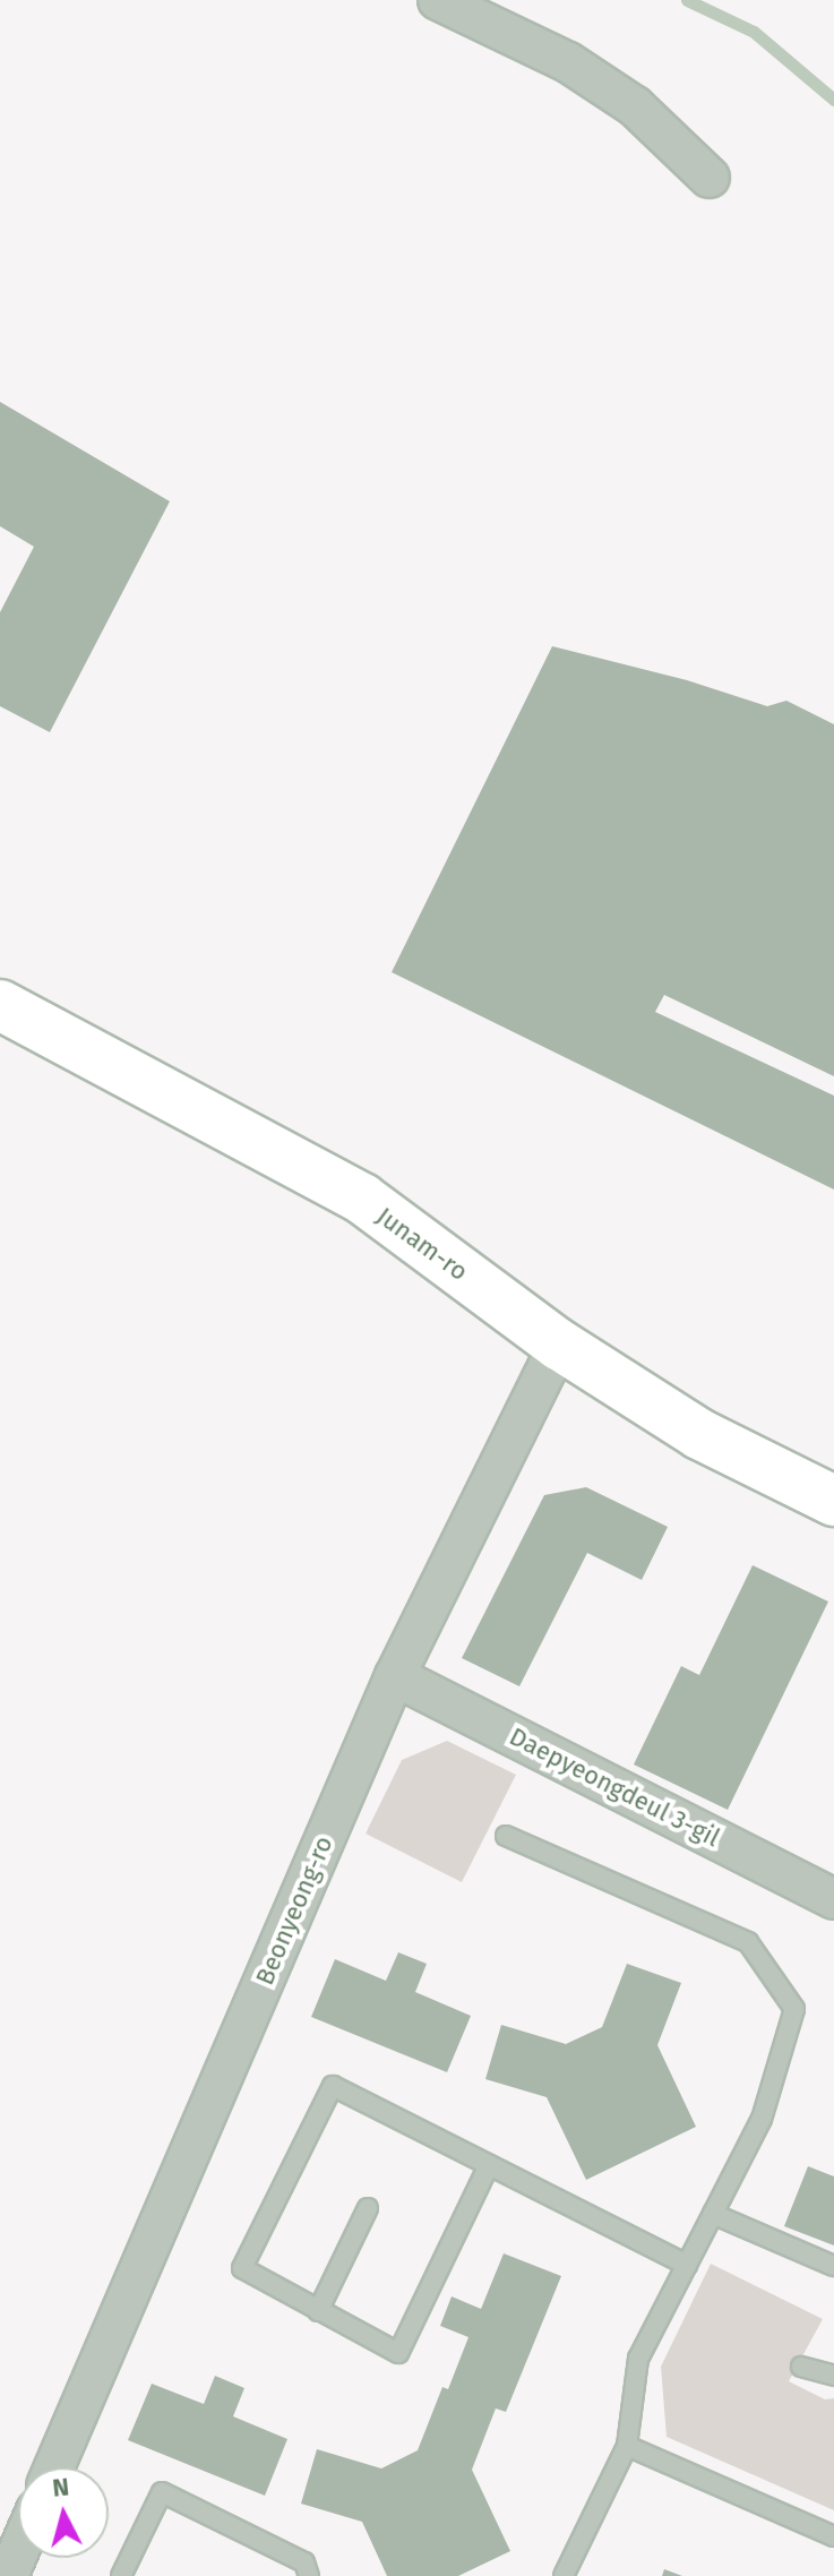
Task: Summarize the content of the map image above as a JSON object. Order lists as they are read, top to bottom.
{
  "streets": {
    "main road": ["Junam-ro"],
    "street": ["Daepyeongdeul 3-gil", "Beonyeong-ro"]
  },
  "crossings": [
    ["Junam-ro", "Beonyeong-ro"],
    ["Daepyeongdeul 3-gil", "Beonyeong-ro"]
  ],
  "north": "top"
}
